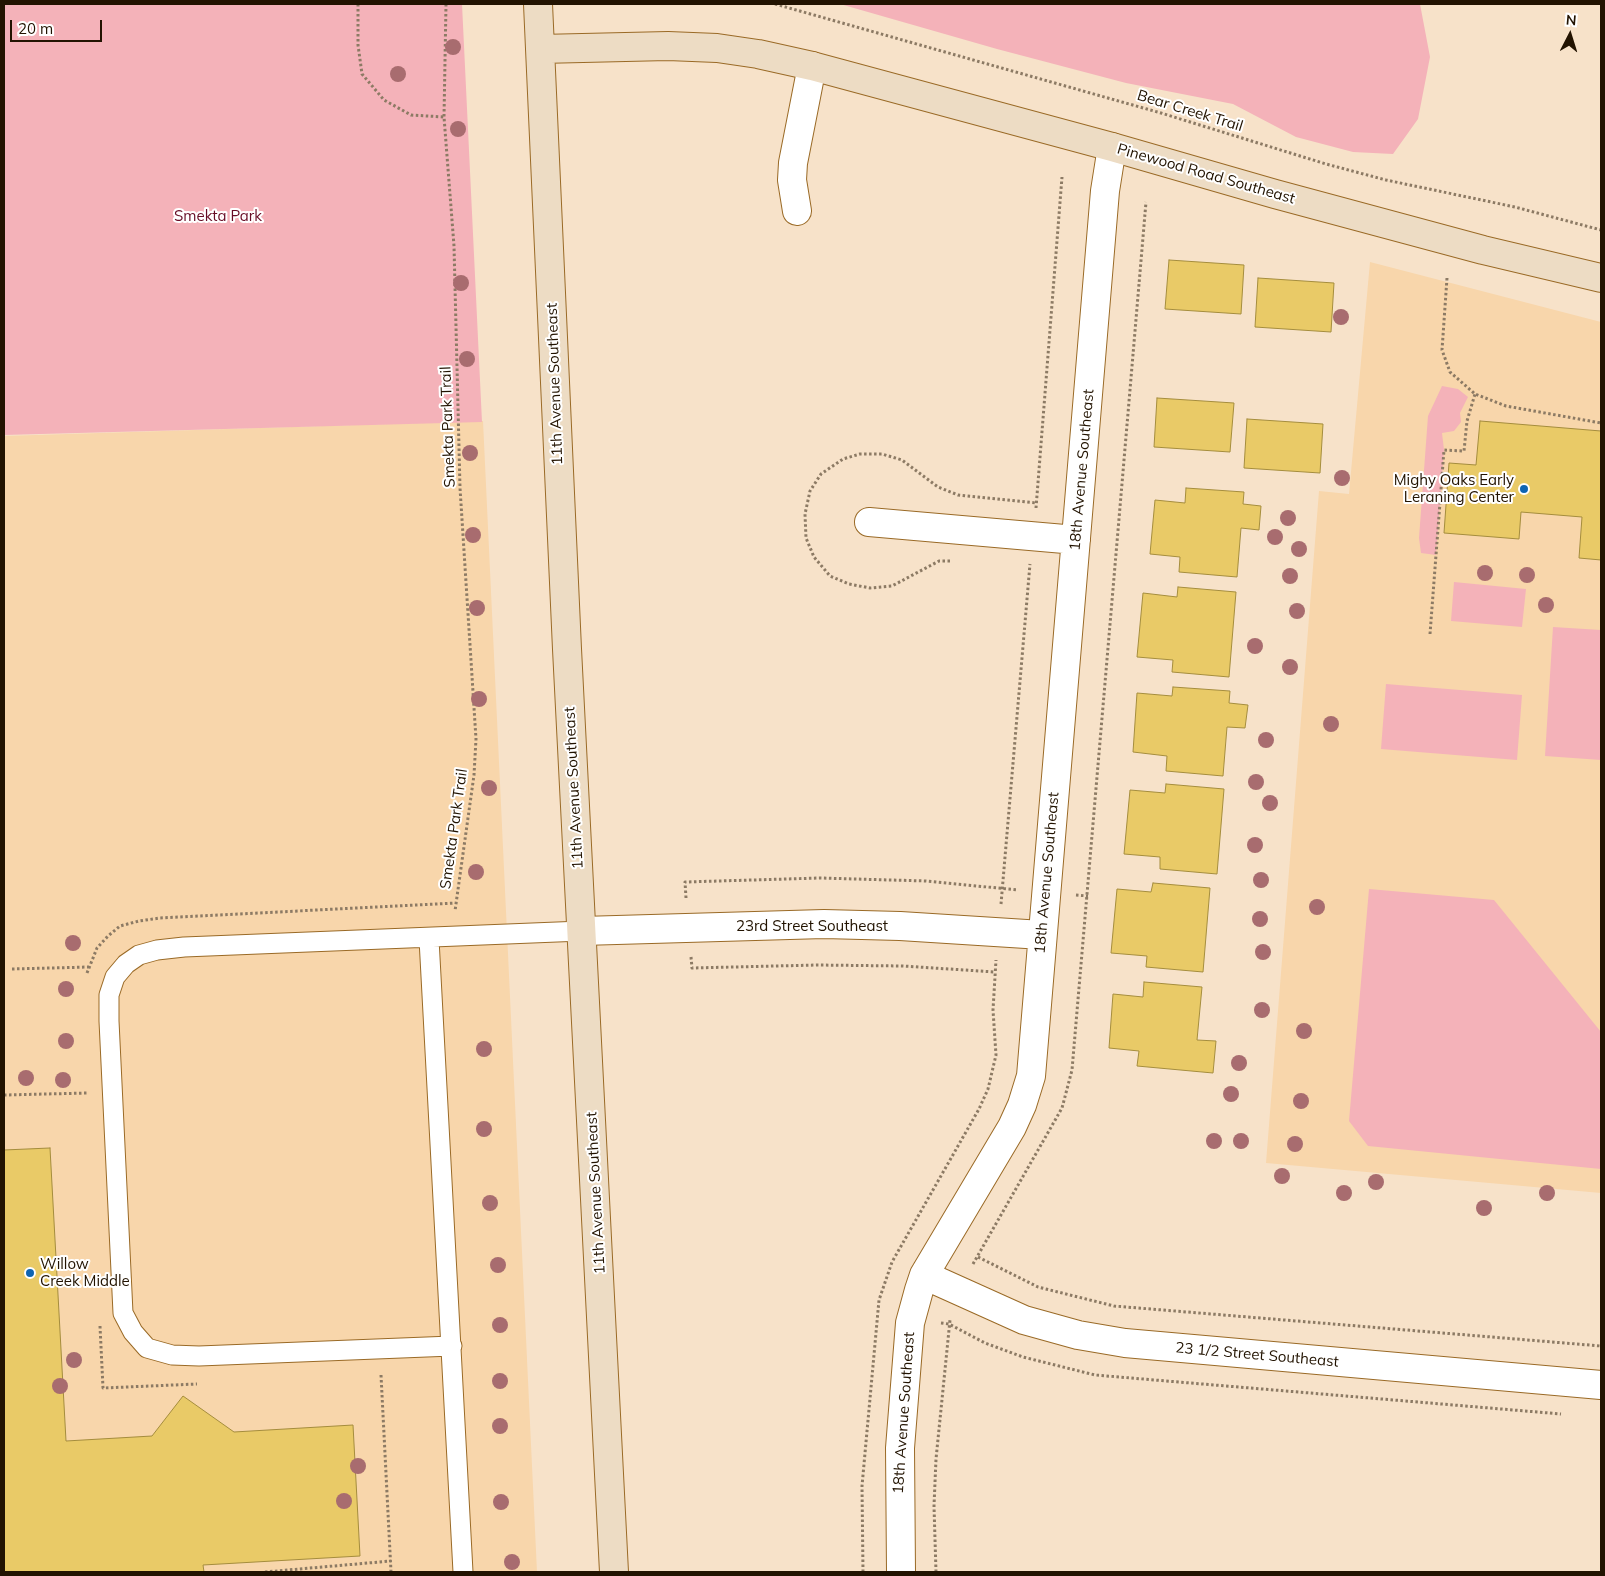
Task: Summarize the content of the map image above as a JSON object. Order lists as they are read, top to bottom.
{
  "streets": {
    "main road": ["Pinewood Road Southeast", "11th Avenue Southeast"],
    "street": ["18th Avenue Southeast", "23rd Street Southeast", "23 1/2 Street Southeast"],
    "path": ["Bear Creek Trail", "Smekta Park Trail"]
  },
  "crossings": [
    ["Pinewood Road Southeast", "11th Avenue Southeast"],
    ["Pinewood Road Southeast", "18th Avenue Southeast"],
    ["11th Avenue Southeast", "23rd Street Southeast"],
    ["18th Avenue Southeast", "23rd Street Southeast"],
    ["18th Avenue Southeast", "23 1/2 Street Southeast"]
  ],
  "parks": ["Smekta Park"],
  "places": ["Mighy Oaks Early Leraning Center", "Willow Creek Middle"],
  "scale_bar": "20 m",
  "north": "top"
}
